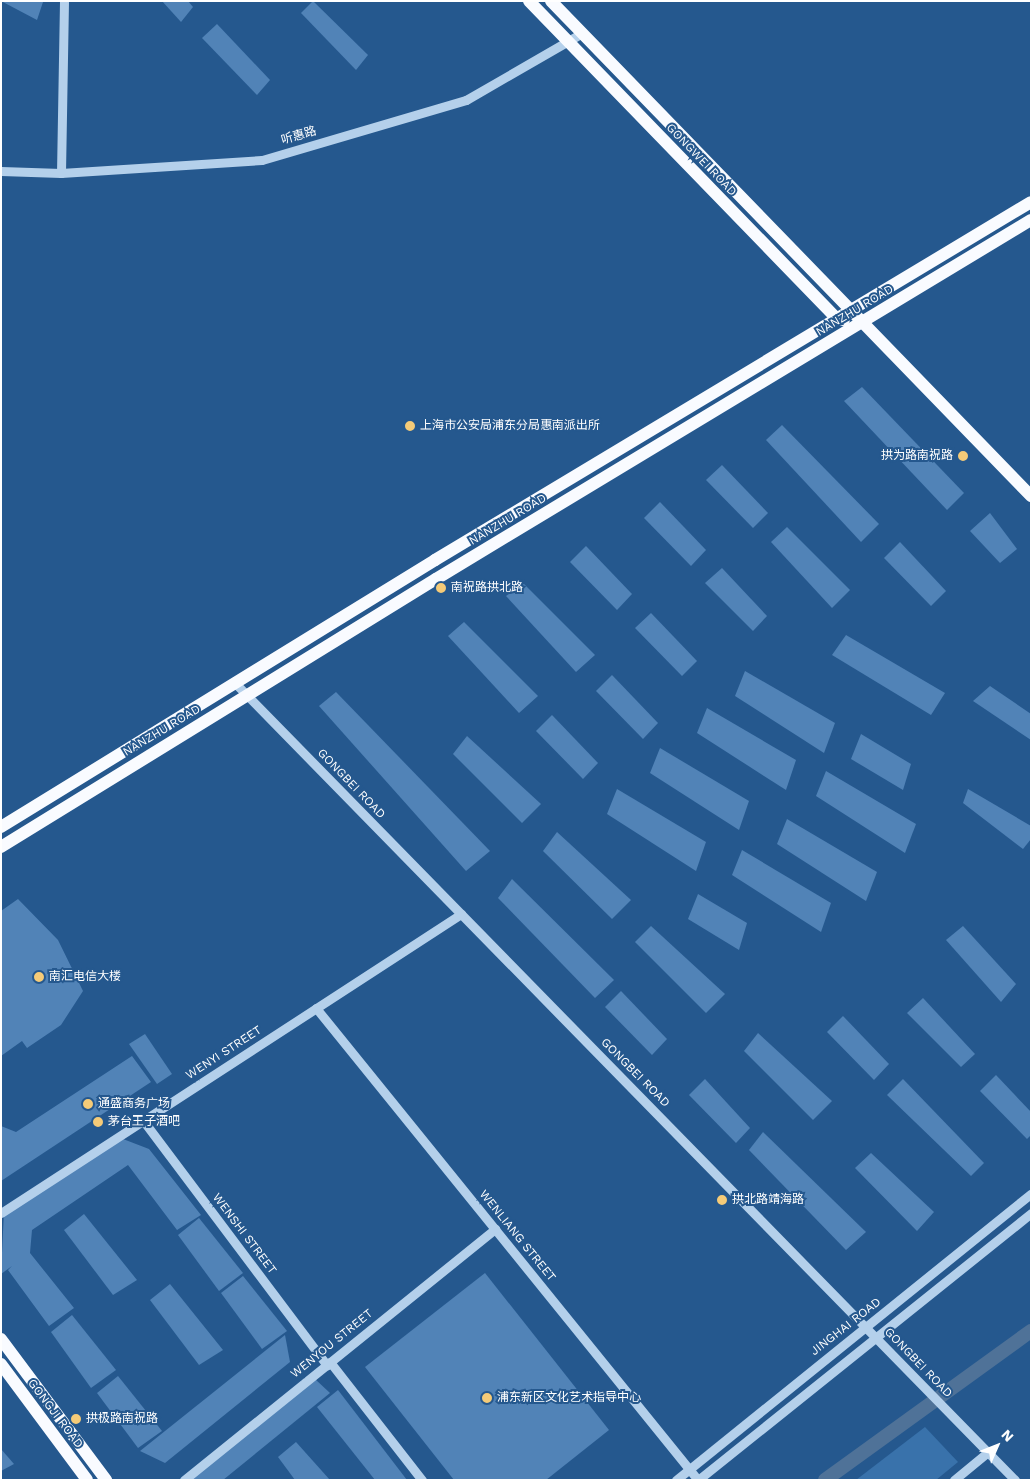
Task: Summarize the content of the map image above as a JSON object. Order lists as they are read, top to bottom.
{
  "streets": {
    "main road": ["GONGWEI ROAD", "NANZHU ROAD", "GONGJI ROAD"],
    "street": [
      "听惠路",
      "GONGBEI ROAD",
      "WENYI STREET",
      "WENSHI STREET",
      "WENLIANG STREET",
      "JINGHAI ROAD",
      "WENYOU STREET"
    ]
  },
  "crossings": [
    ["听惠路", "GONGWEI ROAD"],
    ["GONGWEI ROAD", "NANZHU ROAD"],
    ["NANZHU ROAD", "GONGBEI ROAD"],
    ["GONGBEI ROAD", "WENYI STREET"],
    ["GONGBEI ROAD", "JINGHAI ROAD"],
    ["WENYI STREET", "WENSHI STREET"],
    ["WENYI STREET", "WENLIANG STREET"],
    ["WENSHI STREET", "WENYOU STREET"],
    ["WENLIANG STREET", "JINGHAI ROAD"],
    ["WENLIANG STREET", "WENYOU STREET"]
  ],
  "places": [
    "上海市公安局浦东分局惠南派出所",
    "拱为路南祝路",
    "南祝路拱北路",
    "南汇电信大楼",
    "通盛商务广场",
    "茅台王子酒吧",
    "拱北路靖海路",
    "浦东新区文化艺术指导中心",
    "拱极路南祝路"
  ],
  "north": "top right"
}
